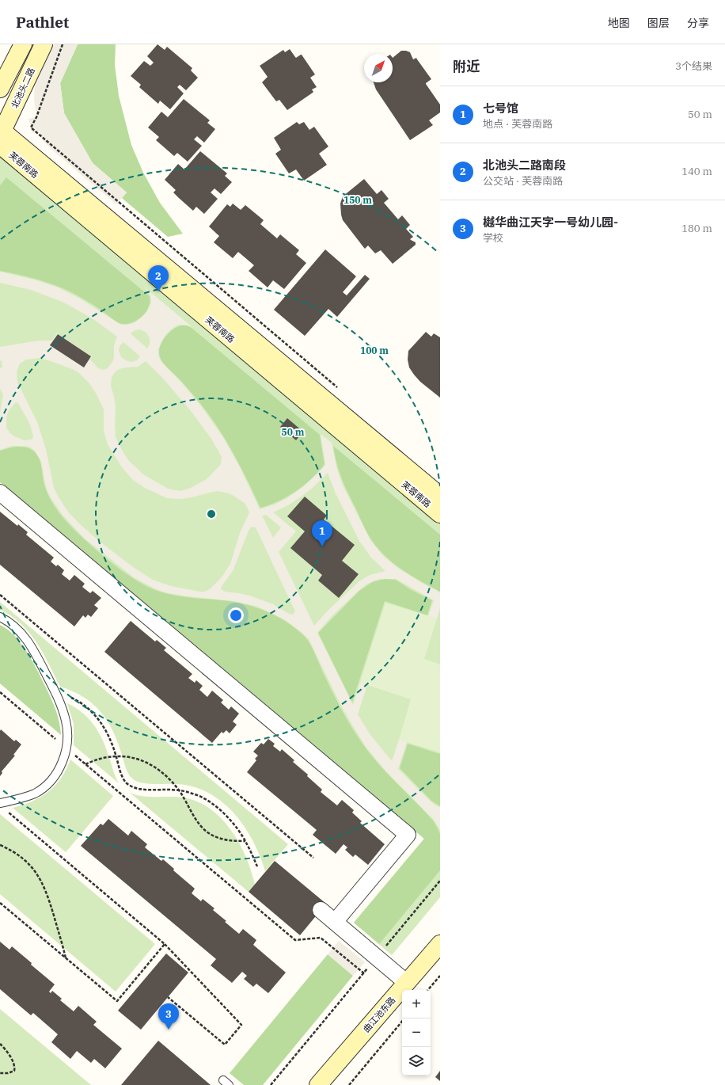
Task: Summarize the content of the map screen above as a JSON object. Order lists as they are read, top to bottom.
{
  "streets": {
    "main road": ["北池头二路", "芙蓉南路", "曲江池东路"]
  },
  "crossings": [
    ["北池头二路", "芙蓉南路"]
  ],
  "north": "top right",
  "page": {
    "header": "Pathlet",
    "nav": ["地图", "图层", "分享"],
    "heading": ["附近", "3个结果"],
    "list": [
      {
        "mark": "1",
        "name": "七号馆",
        "note": "地点 · 芙蓉南路",
        "value": "50 m"
      },
      {
        "mark": "2",
        "name": "北池头二路南段",
        "note": "公交站 · 芙蓉南路",
        "value": "140 m"
      },
      {
        "mark": "3",
        "name": "樾华曲江天字一号幼儿园-",
        "note": "学校",
        "value": "180 m"
      }
    ],
    "pins": ["2", "1", "3"],
    "map_buttons": ["+", "−"]
  },
  "rings": ["150 m", "100 m", "50 m"]
}
